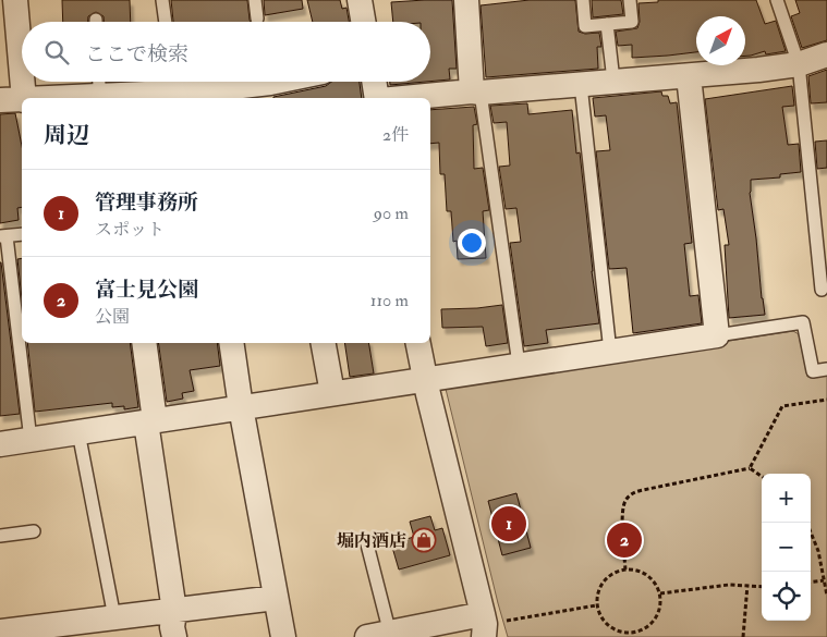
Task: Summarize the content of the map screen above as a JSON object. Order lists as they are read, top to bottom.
{
  "places": {
    "shop": ["堀内酒店"]
  },
  "north": "top right",
  "page": {
    "search": "ここで検索",
    "heading": ["周辺", "2件"],
    "list": [
      {
        "mark": "1",
        "name": "管理事務所",
        "note": "スポット",
        "value": "90 m"
      },
      {
        "mark": "2",
        "name": "富士見公園",
        "note": "公園",
        "value": "110 m"
      }
    ],
    "map_buttons": ["+", "−"],
    "pins": ["1", "2"]
  }
}
